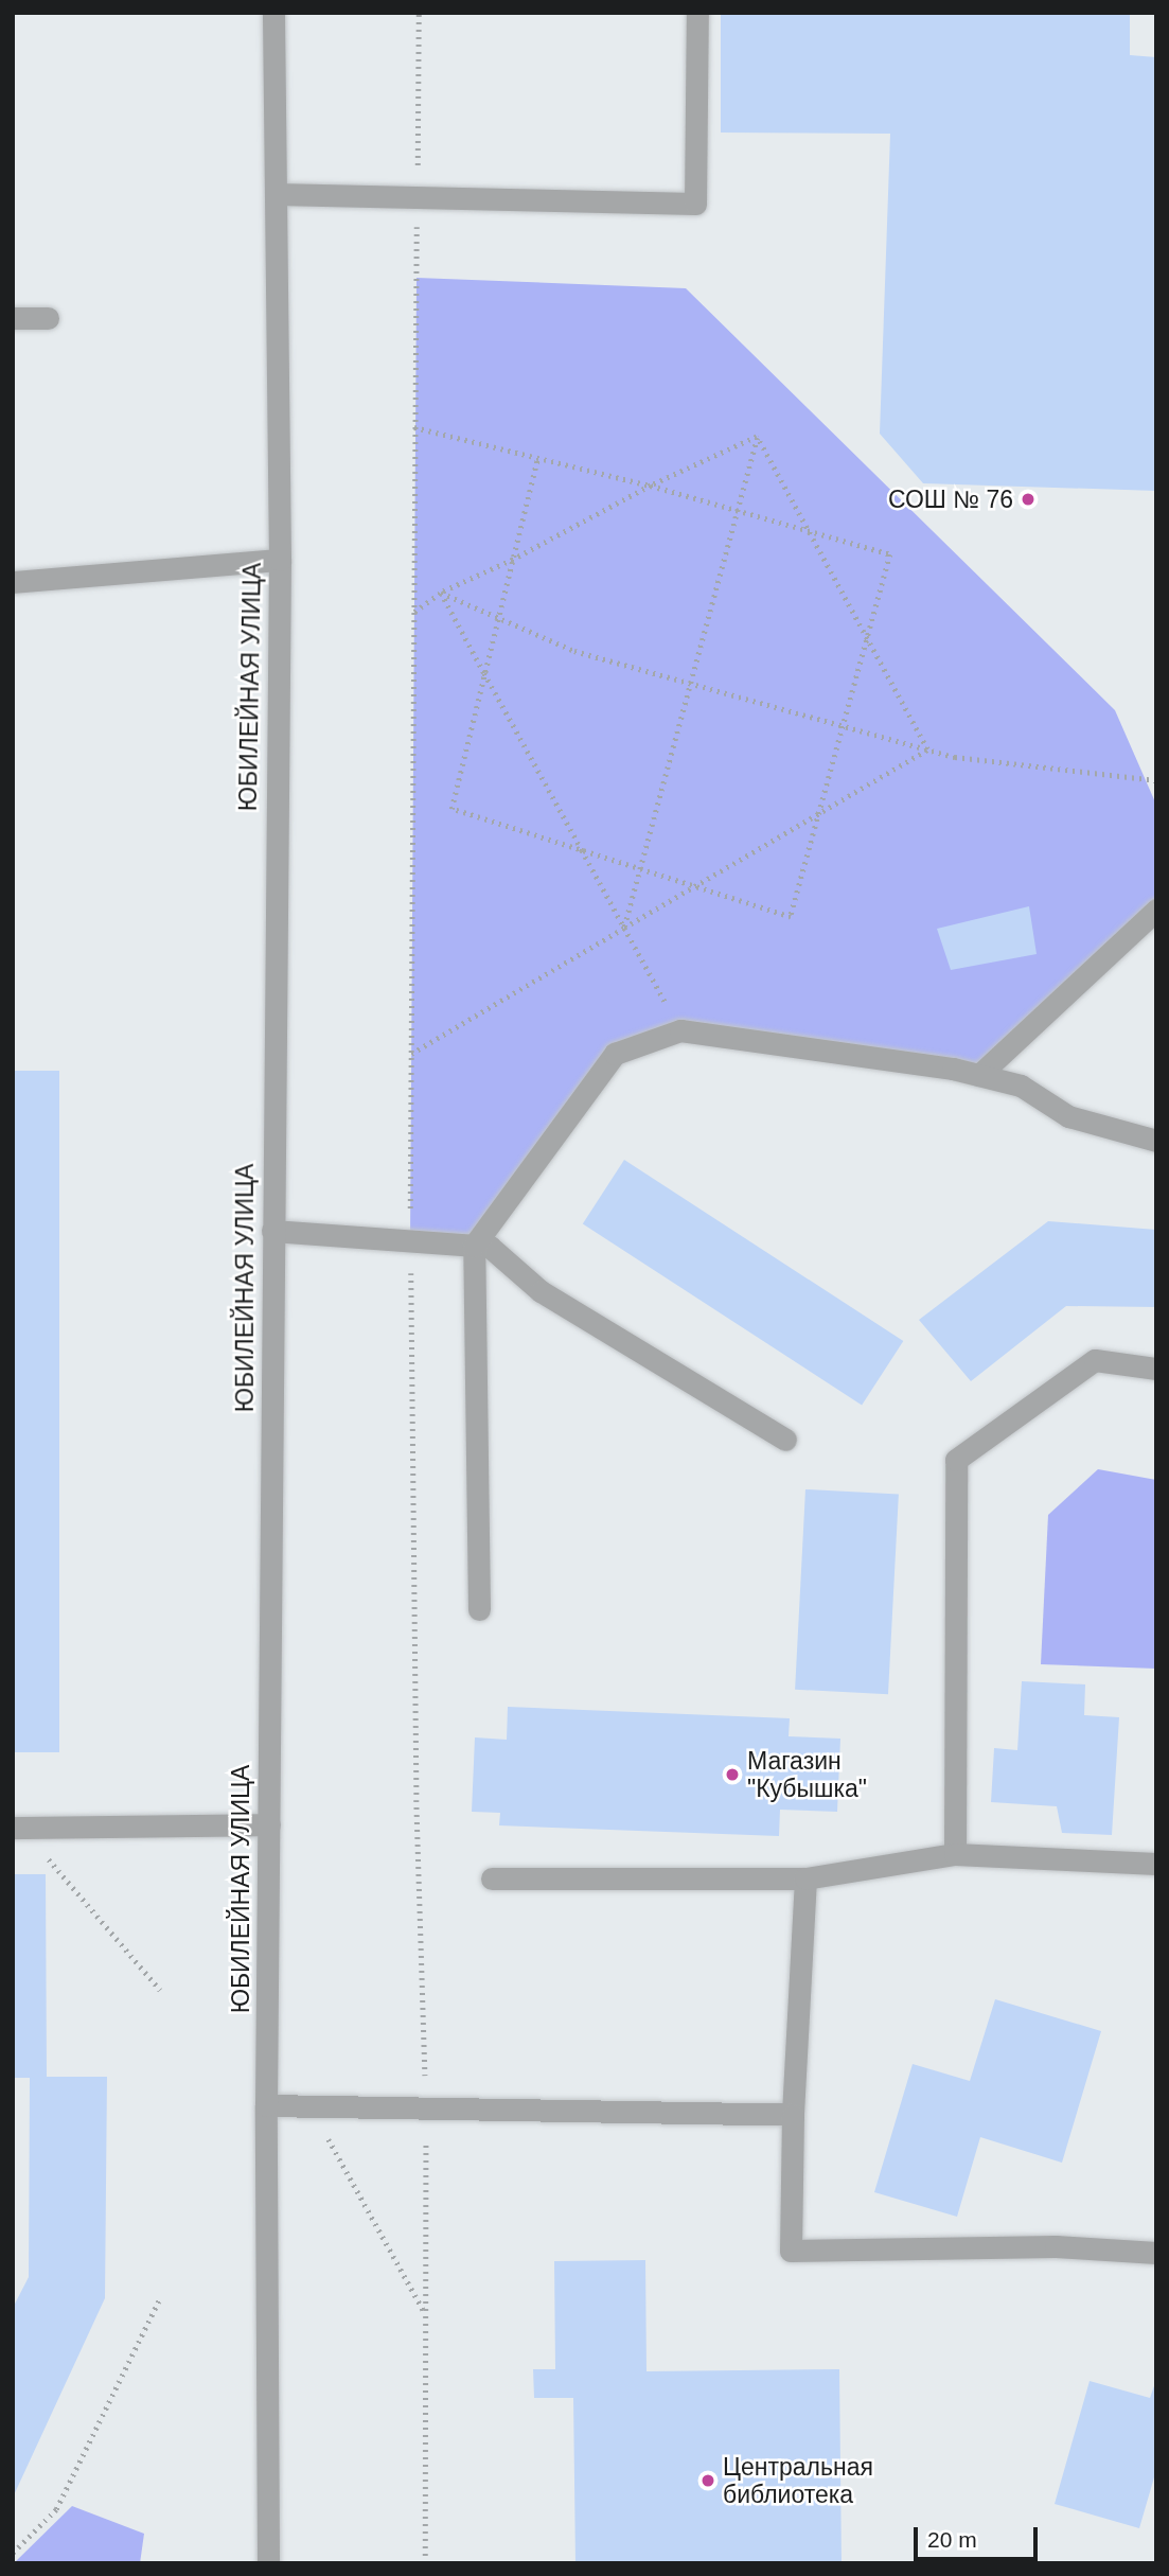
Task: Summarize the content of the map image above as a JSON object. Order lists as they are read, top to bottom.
{
  "streets": {
    "street": ["ЮБИЛЕЙНАЯ УЛИЦА"]
  },
  "places": ["СОШ № 76", "Магазин \"Кубышка\"", "Центральная библиотека"],
  "scale_bar": "20 m"
}
